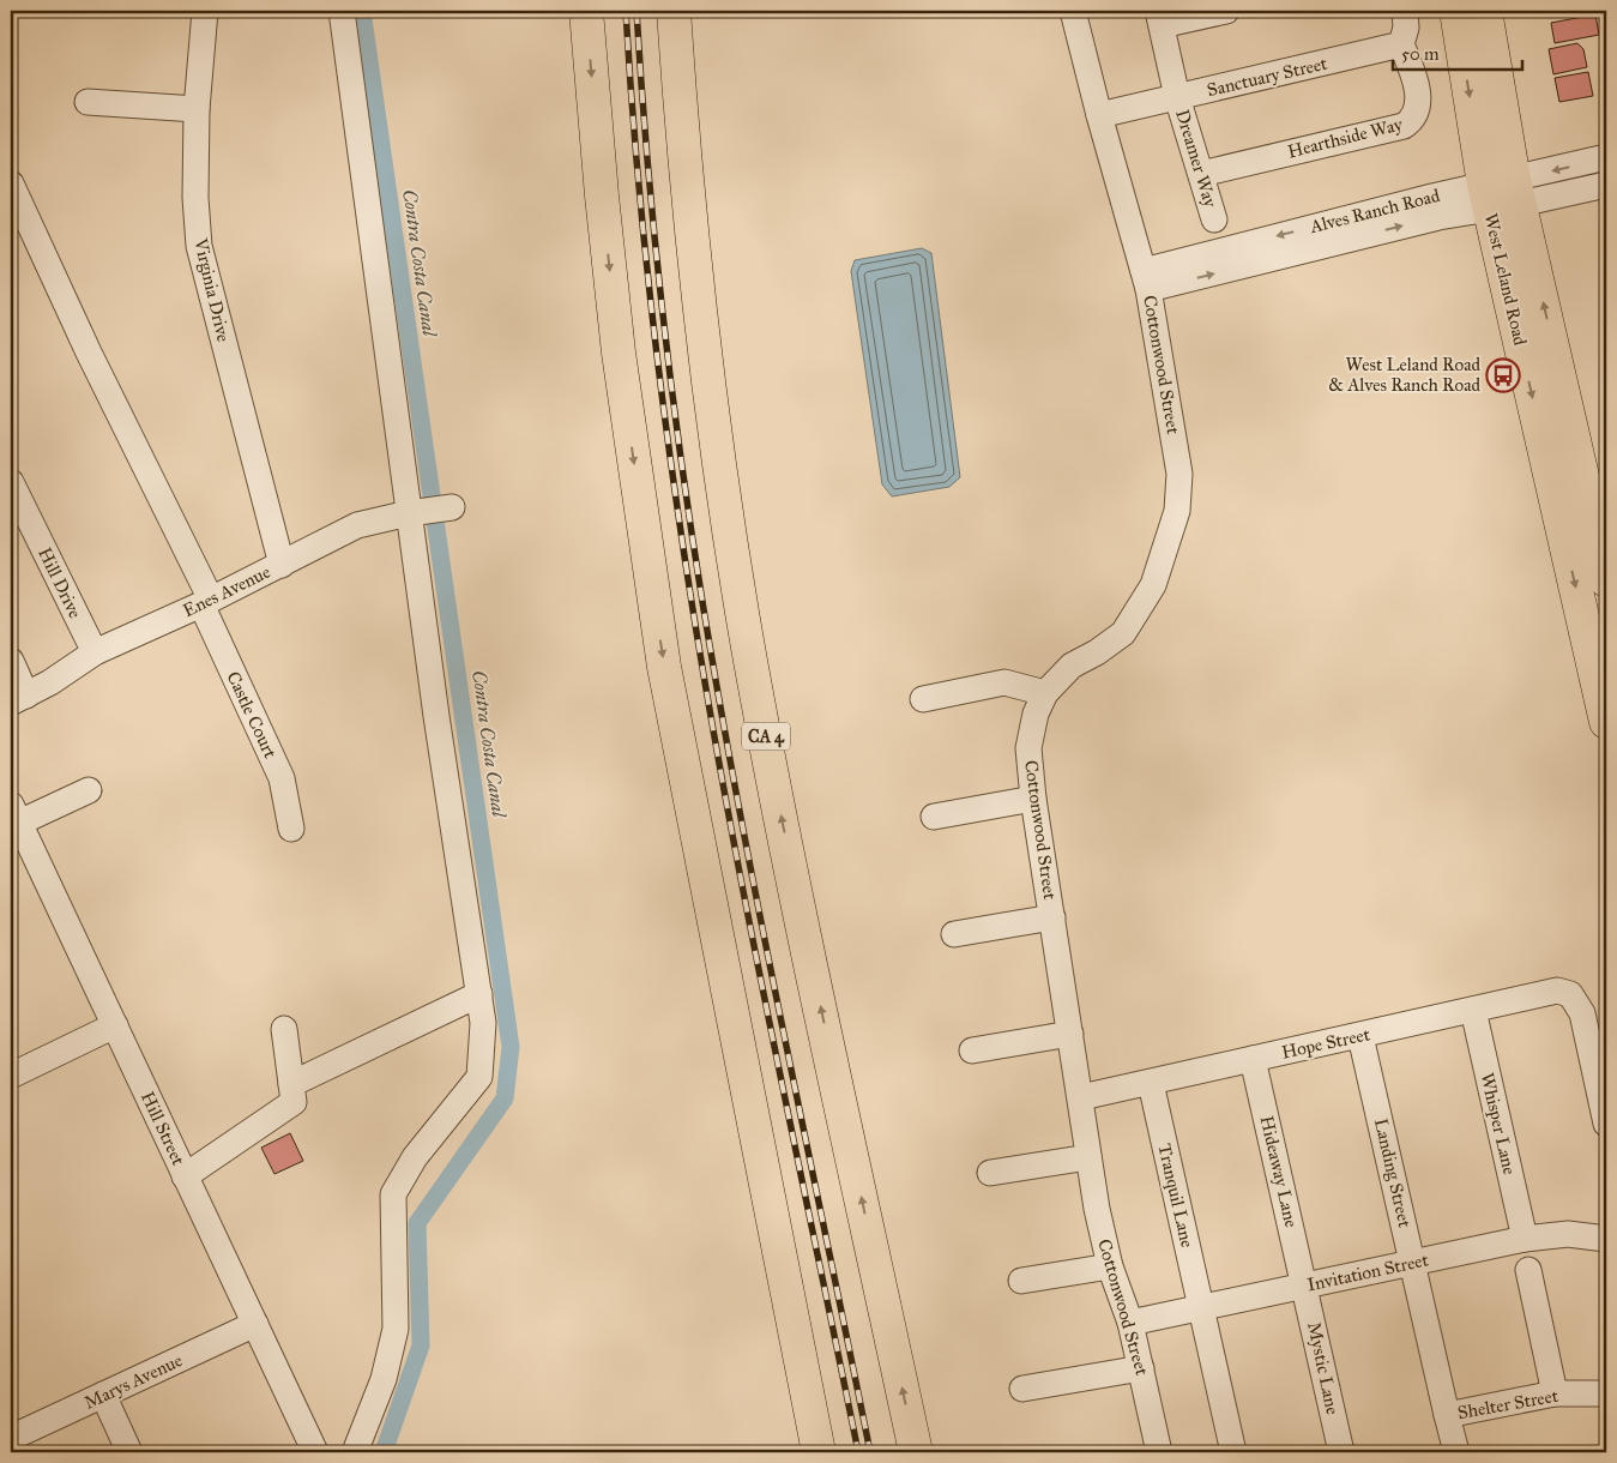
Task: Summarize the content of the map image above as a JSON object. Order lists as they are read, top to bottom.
{
  "streets": {
    "main road": ["West Leland Road", "CA 4"],
    "street": [
      "Sanctuary Street",
      "Hearthside Way",
      "Dreamer Way",
      "Alves Ranch Road",
      "Virginia Drive",
      "Cottonwood Street",
      "Hill Drive",
      "Enes Avenue",
      "Castle Court",
      "Hope Street",
      "Whisper Lane",
      "Hill Street",
      "Hideaway Lane",
      "Landing Street",
      "Tranquil Lane",
      "Invitation Street",
      "Mystic Lane",
      "Marys Avenue",
      "Shelter Street"
    ]
  },
  "crossings": [
    ["Sanctuary Street", "Hearthside Way"],
    ["Sanctuary Street", "Dreamer Way"],
    ["Sanctuary Street", "Cottonwood Street"],
    ["Hearthside Way", "Dreamer Way"],
    ["Alves Ranch Road", "West Leland Road"],
    ["Alves Ranch Road", "Cottonwood Street"],
    ["Virginia Drive", "Enes Avenue"],
    ["Cottonwood Street", "Hope Street"],
    ["Cottonwood Street", "Invitation Street"],
    ["Hill Drive", "Enes Avenue"],
    ["Enes Avenue", "Castle Court"],
    ["Hope Street", "Whisper Lane"],
    ["Hope Street", "Hideaway Lane"],
    ["Hope Street", "Landing Street"],
    ["Hope Street", "Tranquil Lane"],
    ["Whisper Lane", "Invitation Street"],
    ["Hill Street", "Marys Avenue"],
    ["Hideaway Lane", "Invitation Street"],
    ["Hideaway Lane", "Mystic Lane"],
    ["Landing Street", "Invitation Street"],
    ["Landing Street", "Shelter Street"],
    ["Tranquil Lane", "Invitation Street"],
    ["Invitation Street", "Mystic Lane"]
  ],
  "water": ["Contra Costa Canal"],
  "places": {
    "bus stop": ["West Leland Road & Alves Ranch Road"]
  },
  "scale_bar": "50 m"
}
